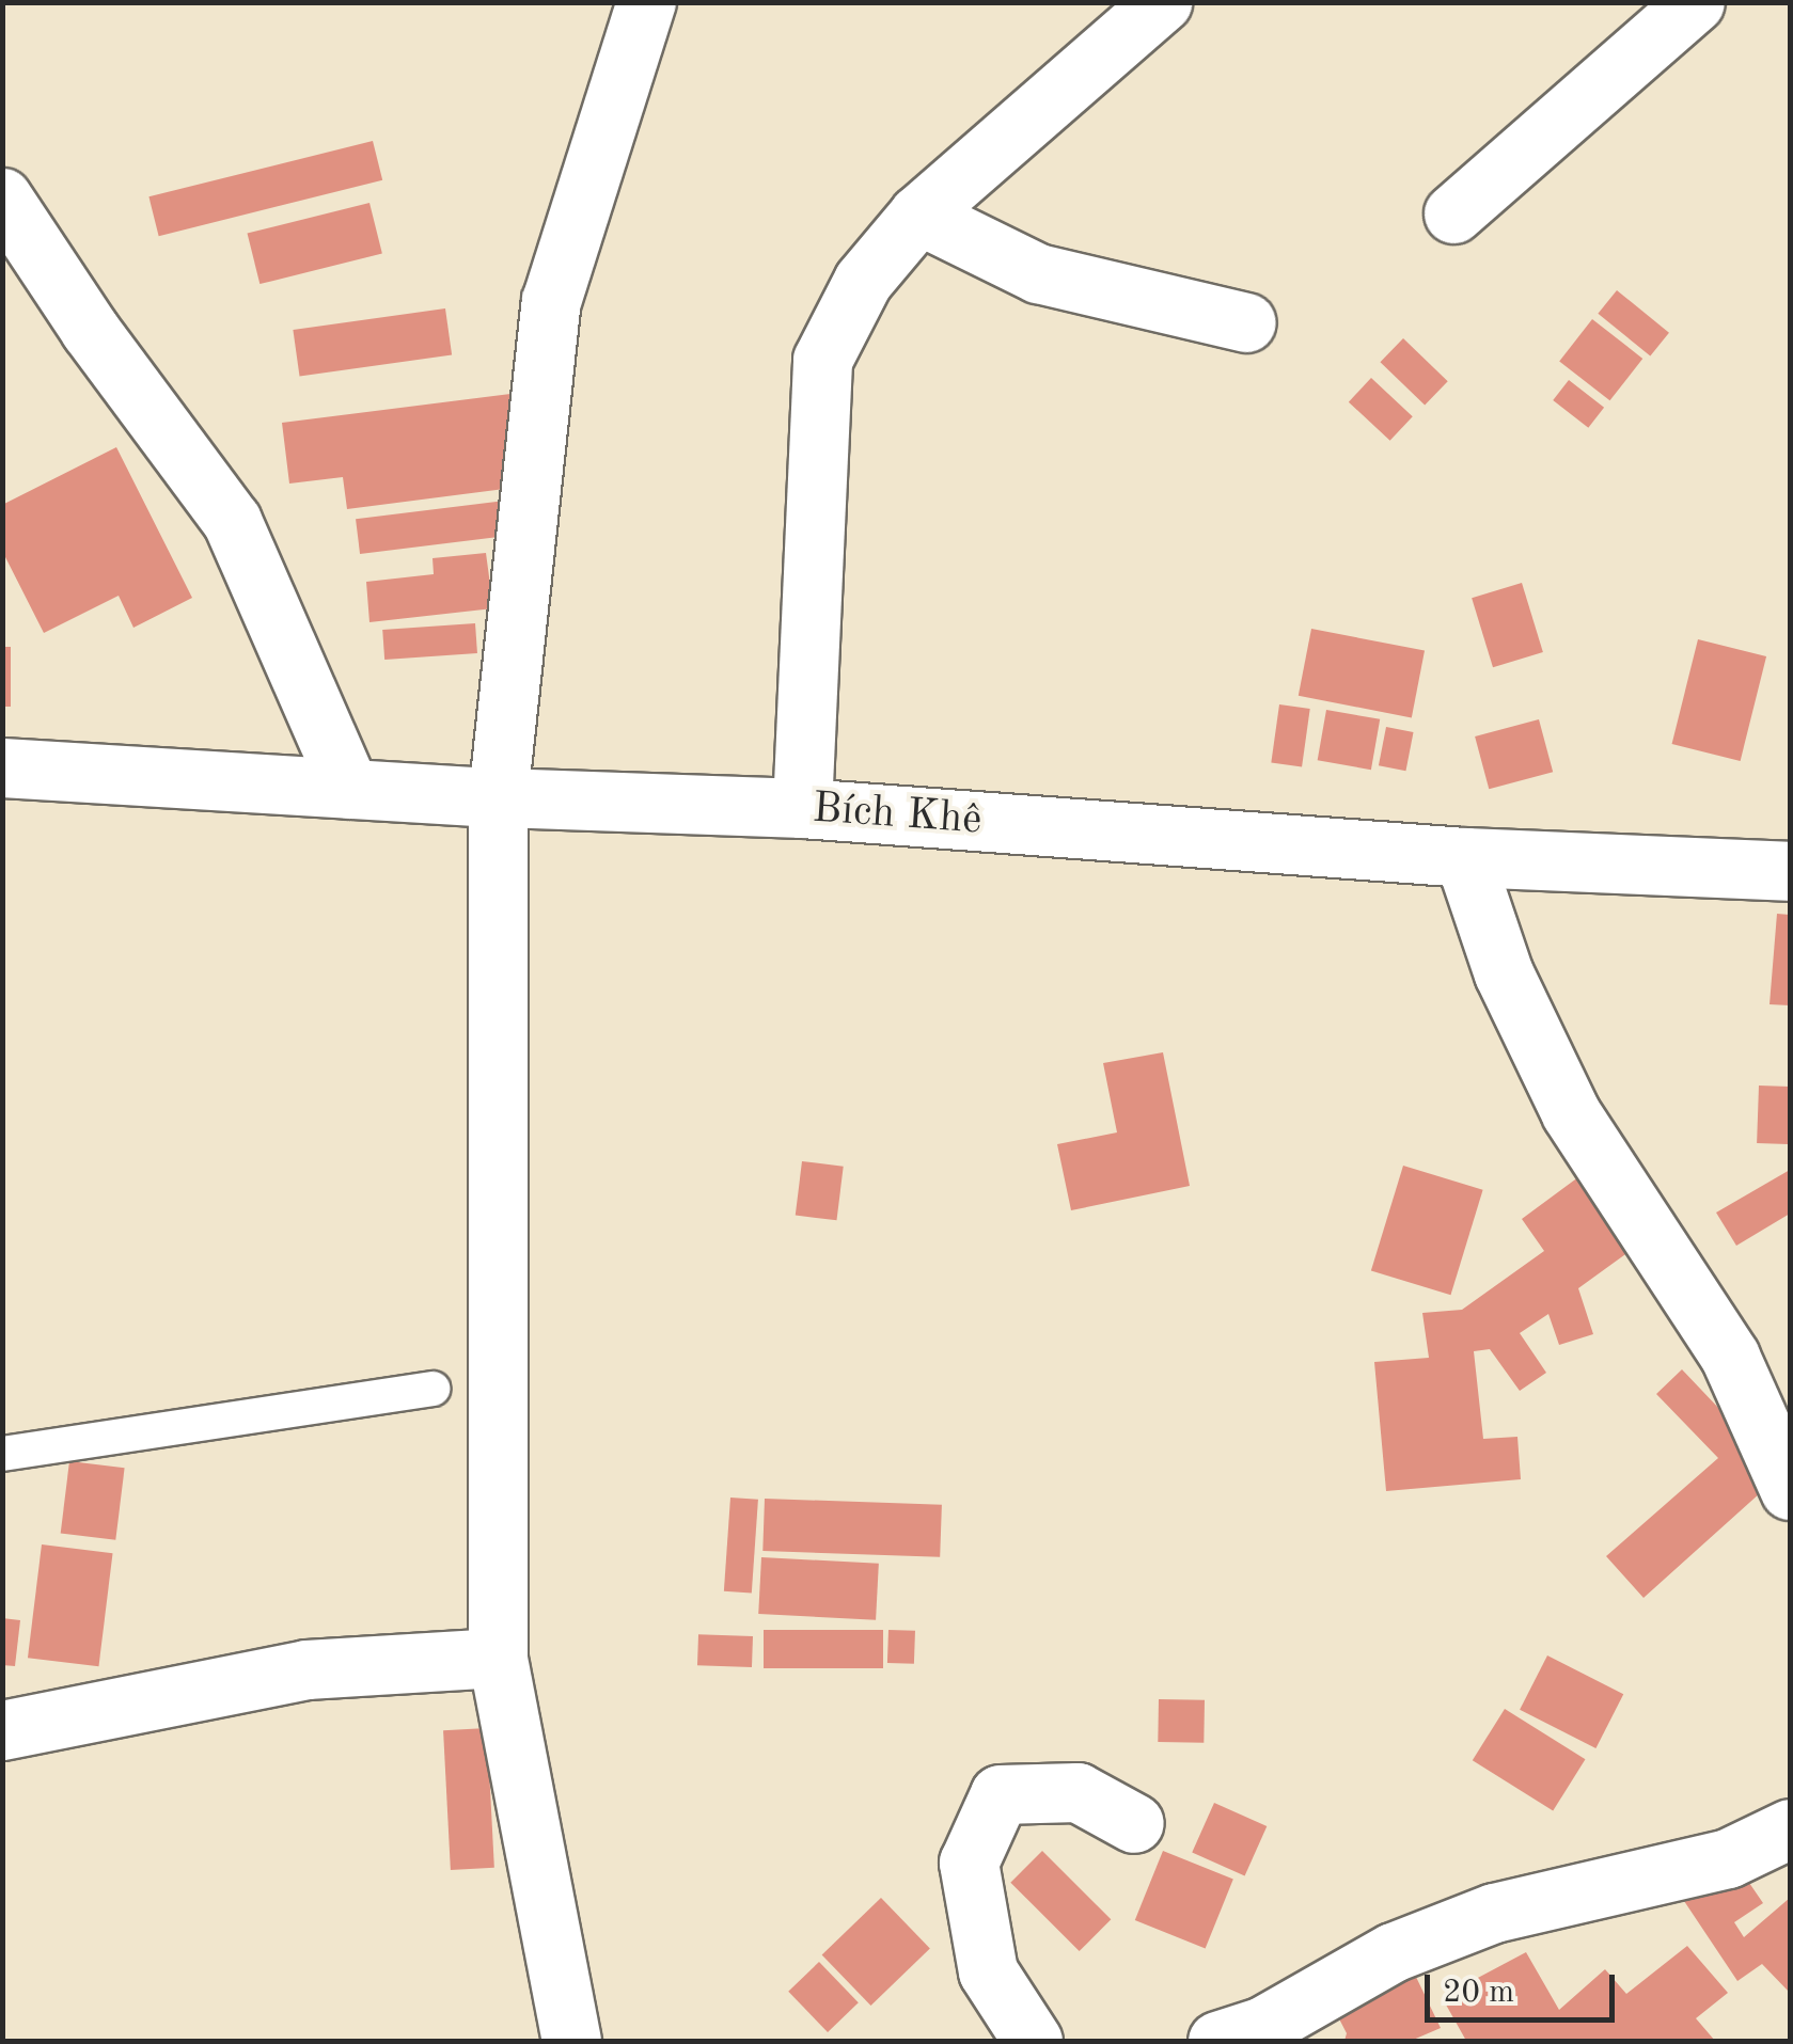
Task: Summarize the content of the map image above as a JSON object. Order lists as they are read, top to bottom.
{
  "streets": {
    "street": ["Bích Khê"]
  },
  "scale_bar": "20 m"
}
